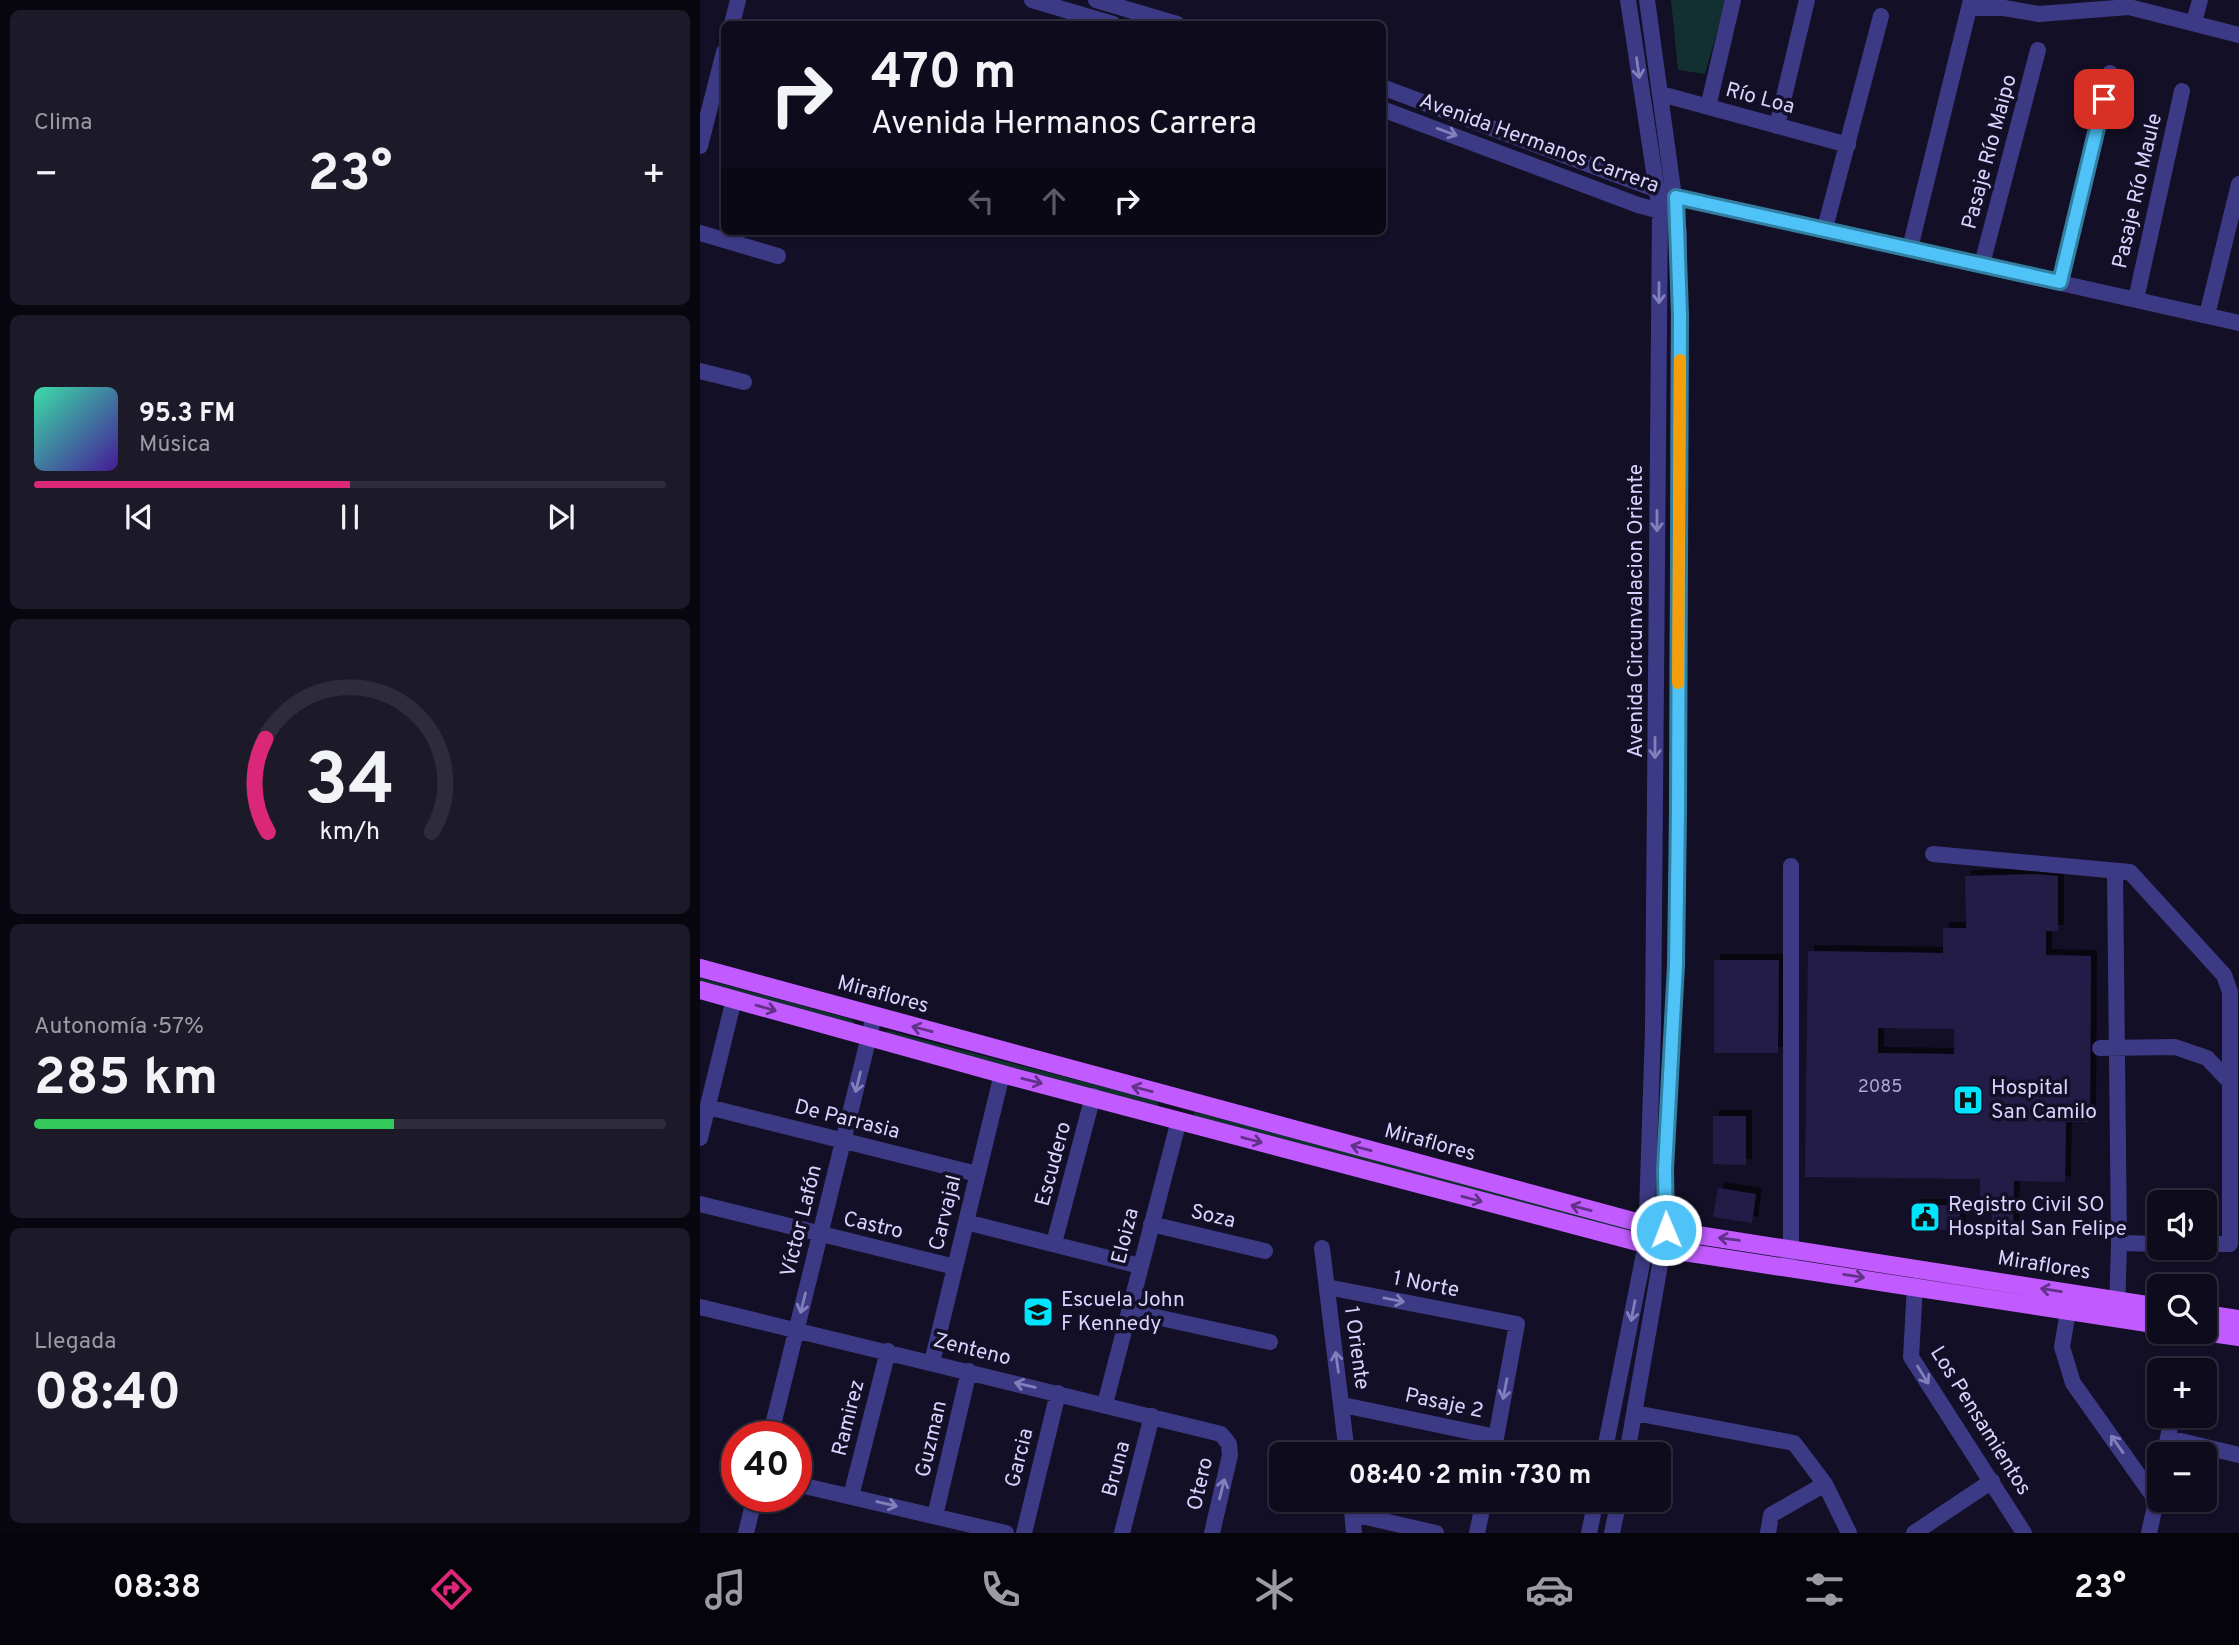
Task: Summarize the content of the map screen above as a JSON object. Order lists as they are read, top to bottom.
{
  "streets": {
    "main road": ["Miraflores"],
    "street": [
      "Río Loa",
      "Avenida Hermanos Carrera",
      "Pasaje Río Maipo",
      "Pasaje Río Maule",
      "Avenida Circunvalacion Oriente",
      "De Parrasia",
      "Escudero",
      "Carvajal",
      "Soza",
      "Víctor Lafón",
      "Castro",
      "Eloiza",
      "1 Norte",
      "1 Oriente",
      "Zenteno",
      "Pasaje 2",
      "Ramirez",
      "Los Pensamientos",
      "Guzman",
      "Garcia",
      "Bruna",
      "Otero"
    ]
  },
  "crossings": [
    ["Río Loa", "Avenida Circunvalacion Oriente"],
    ["Avenida Hermanos Carrera", "Pasaje Río Maipo"],
    ["Avenida Hermanos Carrera", "Pasaje Río Maule"],
    ["Avenida Hermanos Carrera", "Avenida Circunvalacion Oriente"],
    ["Avenida Circunvalacion Oriente", "Miraflores"],
    ["Miraflores", "Escudero"],
    ["Miraflores", "Carvajal"],
    ["Miraflores", "Víctor Lafón"],
    ["Miraflores", "Eloiza"],
    ["Miraflores", "Los Pensamientos"],
    ["De Parrasia", "Carvajal"],
    ["De Parrasia", "Víctor Lafón"],
    ["Carvajal", "Castro"],
    ["Carvajal", "Zenteno"],
    ["Soza", "Eloiza"],
    ["Víctor Lafón", "Castro"],
    ["Víctor Lafón", "Zenteno"],
    ["Eloiza", "Zenteno"],
    ["1 Norte", "1 Oriente"],
    ["1 Norte", "Pasaje 2"],
    ["1 Oriente", "Pasaje 2"],
    ["Zenteno", "Ramirez"],
    ["Zenteno", "Guzman"],
    ["Zenteno", "Garcia"],
    ["Zenteno", "Bruna"],
    ["Zenteno", "Otero"]
  ],
  "one_way": ["1 Oriente", "Otero"],
  "places": {
    "hospital": ["Hospital San Camilo"],
    "public building": ["Registro Civil SO Hospital San Felipe"],
    "school or university": ["Escuela John F Kennedy"]
  },
  "house_numbers": ["2085"],
  "page": {
    "tile": [
      "Clima",
      ["Autonomía · 57%", "285 km"],
      ["Llegada", "08:40"]
    ],
    "turn": ["470 m", "Avenida Hermanos Carrera"],
    "heat": ["−", "23°", "+"],
    "song": ["95.3 FM", "Música"],
    "map_buttons": ["+", "−"],
    "limit": "40",
    "trip": "08:40 · 2 min · 730 m",
    "tabs": ["08:38", "23°"],
    "gauge": ["34", "km/h"]
  }
}
